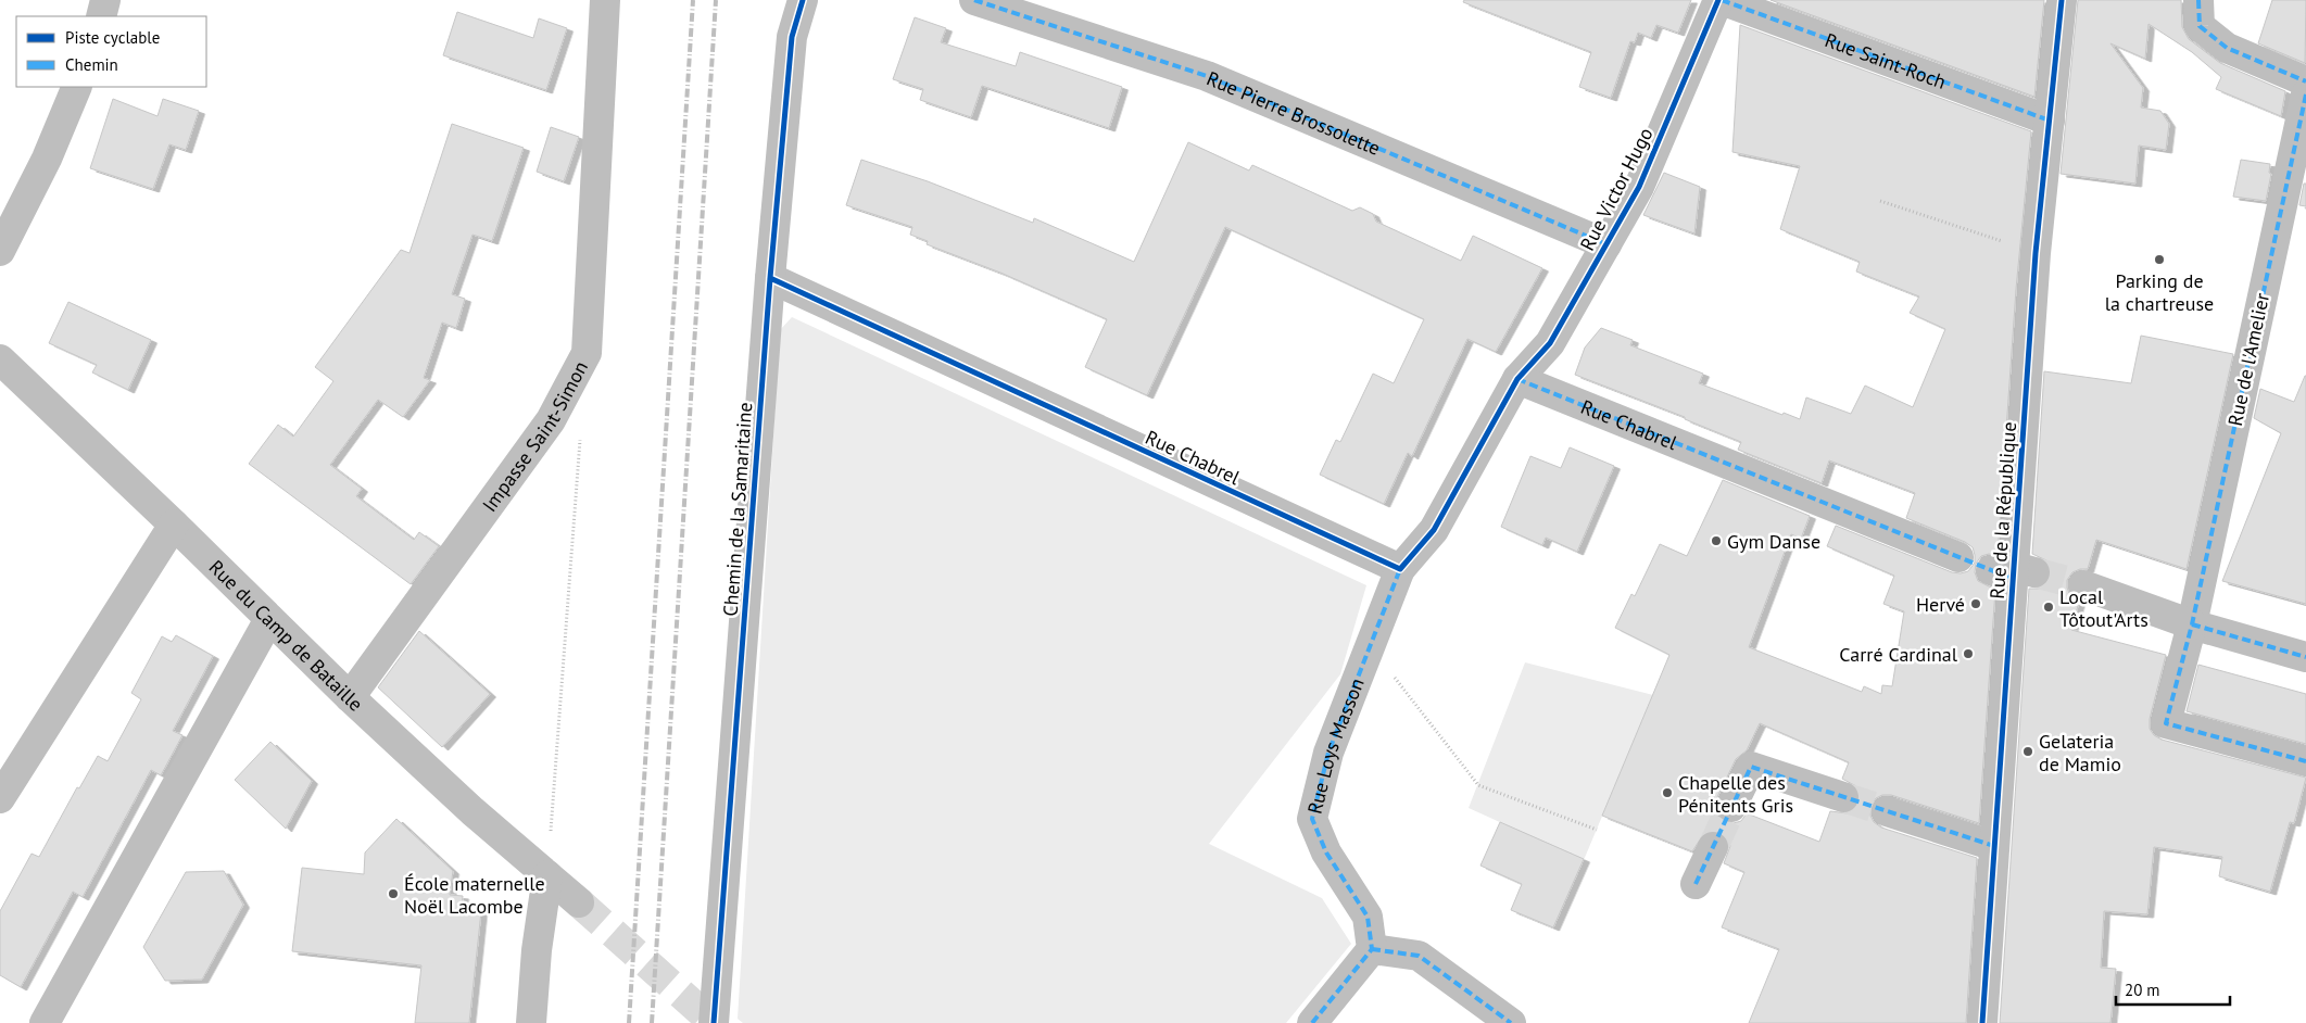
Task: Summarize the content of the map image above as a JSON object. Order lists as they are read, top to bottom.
{
  "streets": {
    "street": [
      "Rue Saint-Roch",
      "Rue Pierre Brossolette",
      "Rue Victor Hugo",
      "Rue de l'Amelier",
      "Rue Chabrel",
      "Impasse Saint-Simon",
      "Chemin de la Samaritaine",
      "Rue de la République",
      "Rue du Camp de Bataille",
      "Rue Loys Masson"
    ]
  },
  "crossings": [
    ["Rue Saint-Roch", "Rue Victor Hugo"],
    ["Rue Saint-Roch", "Rue de la République"],
    ["Rue Pierre Brossolette", "Rue Victor Hugo"],
    ["Rue Victor Hugo", "Rue Chabrel"],
    ["Rue Chabrel", "Chemin de la Samaritaine"],
    ["Rue Chabrel", "Rue Loys Masson"],
    ["Impasse Saint-Simon", "Rue du Camp de Bataille"]
  ],
  "places": [
    "Parking de la chartreuse",
    "Gym Danse",
    "Hervé",
    "Local Tôtout'Arts",
    "Carré Cardinal",
    "Gelateria de Mamio",
    "Chapelle des Pénitents Gris",
    "École maternelle Noël Lacombe"
  ],
  "legend": ["Piste cyclable", "Chemin"],
  "scale_bar": "20 m"
}
